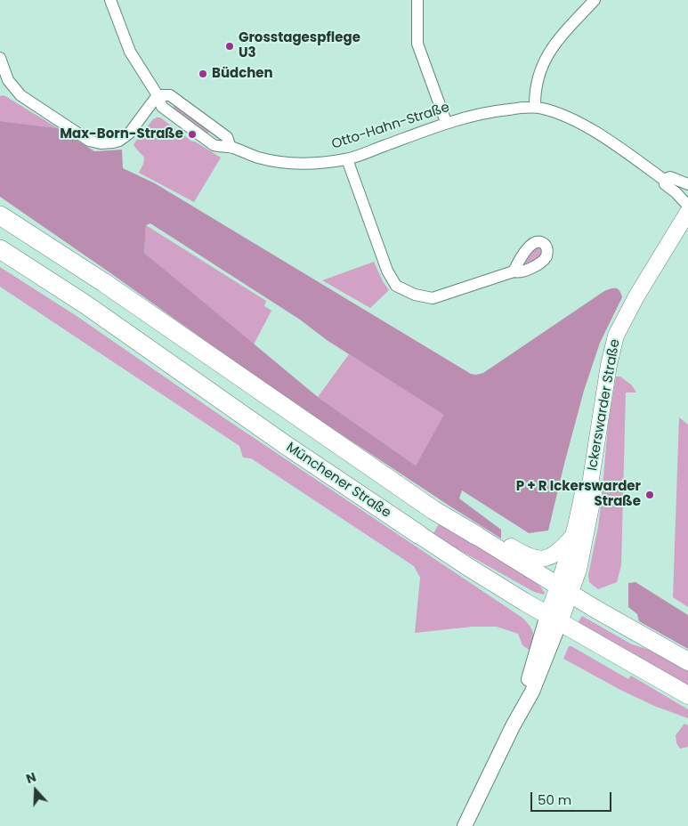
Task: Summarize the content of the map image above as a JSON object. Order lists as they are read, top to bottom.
{
  "streets": {
    "highway": ["Münchener Straße"],
    "main road": ["Ickerswarder Straße"],
    "street": ["Otto-Hahn-Straße"]
  },
  "crossings": [
    ["Ickerswarder Straße", "Münchener Straße"]
  ],
  "places": [
    "Grosstagespflege U3",
    "Büdchen",
    "Max-Born-Straße",
    "P + R Ickerswarder Straße"
  ],
  "scale_bar": "50 m",
  "north": "top"
}
